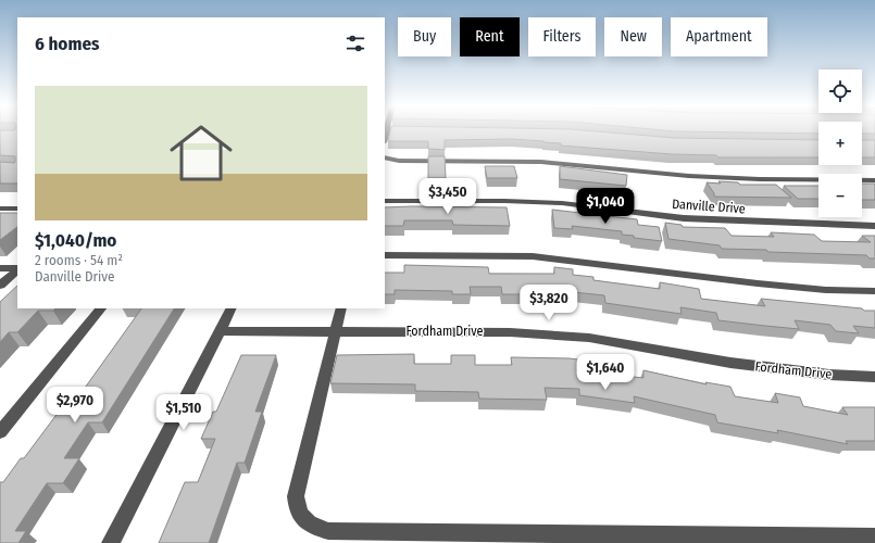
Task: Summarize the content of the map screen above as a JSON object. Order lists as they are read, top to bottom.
{
  "streets": {
    "street": ["Danville Drive", "Fordham Drive"]
  },
  "page": {
    "chip": [
      "Buy",
      "Rent",
      "Filters",
      "New",
      "Apartment"
    ],
    "heading": "6 homes",
    "map_buttons": ["+", "−"],
    "list": [
      {
        "name": "$1,040/mo",
        "note": "2 rooms · 54 m² · Danville Drive"
      }
    ],
    "price": [
      "$3,450",
      "$1,040",
      "$3,820",
      "$1,640",
      "$2,970",
      "$1,510"
    ]
  }
}
